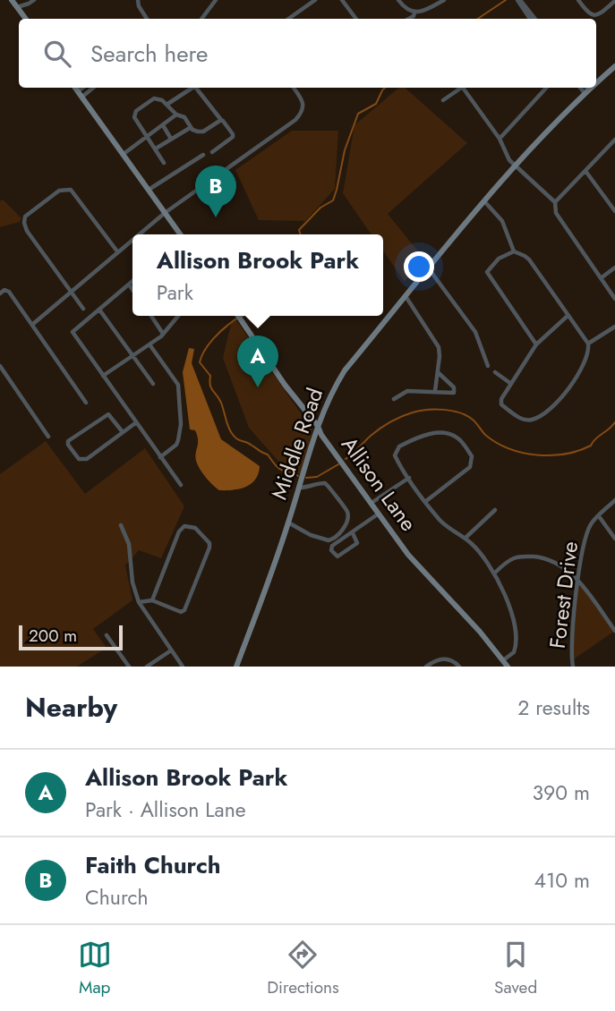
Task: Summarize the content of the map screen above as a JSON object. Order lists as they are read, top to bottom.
{
  "streets": {
    "main road": ["Middle Road", "Allison Lane"],
    "street": ["Forest Drive"]
  },
  "crossings": [
    ["Middle Road", "Allison Lane"]
  ],
  "scale_bar": "200 m",
  "page": {
    "search": "Search here",
    "pins": ["B", "A"],
    "popup": ["Allison Brook Park", "Park"],
    "scale": "200 m",
    "heading": ["Nearby", "2 results"],
    "list": [
      {
        "mark": "A",
        "name": "Allison Brook Park",
        "note": "Park · Allison Lane",
        "value": "390 m"
      },
      {
        "mark": "B",
        "name": "Faith Church",
        "note": "Church",
        "value": "410 m"
      }
    ],
    "nav": ["Map", "Directions", "Saved"]
  }
}
